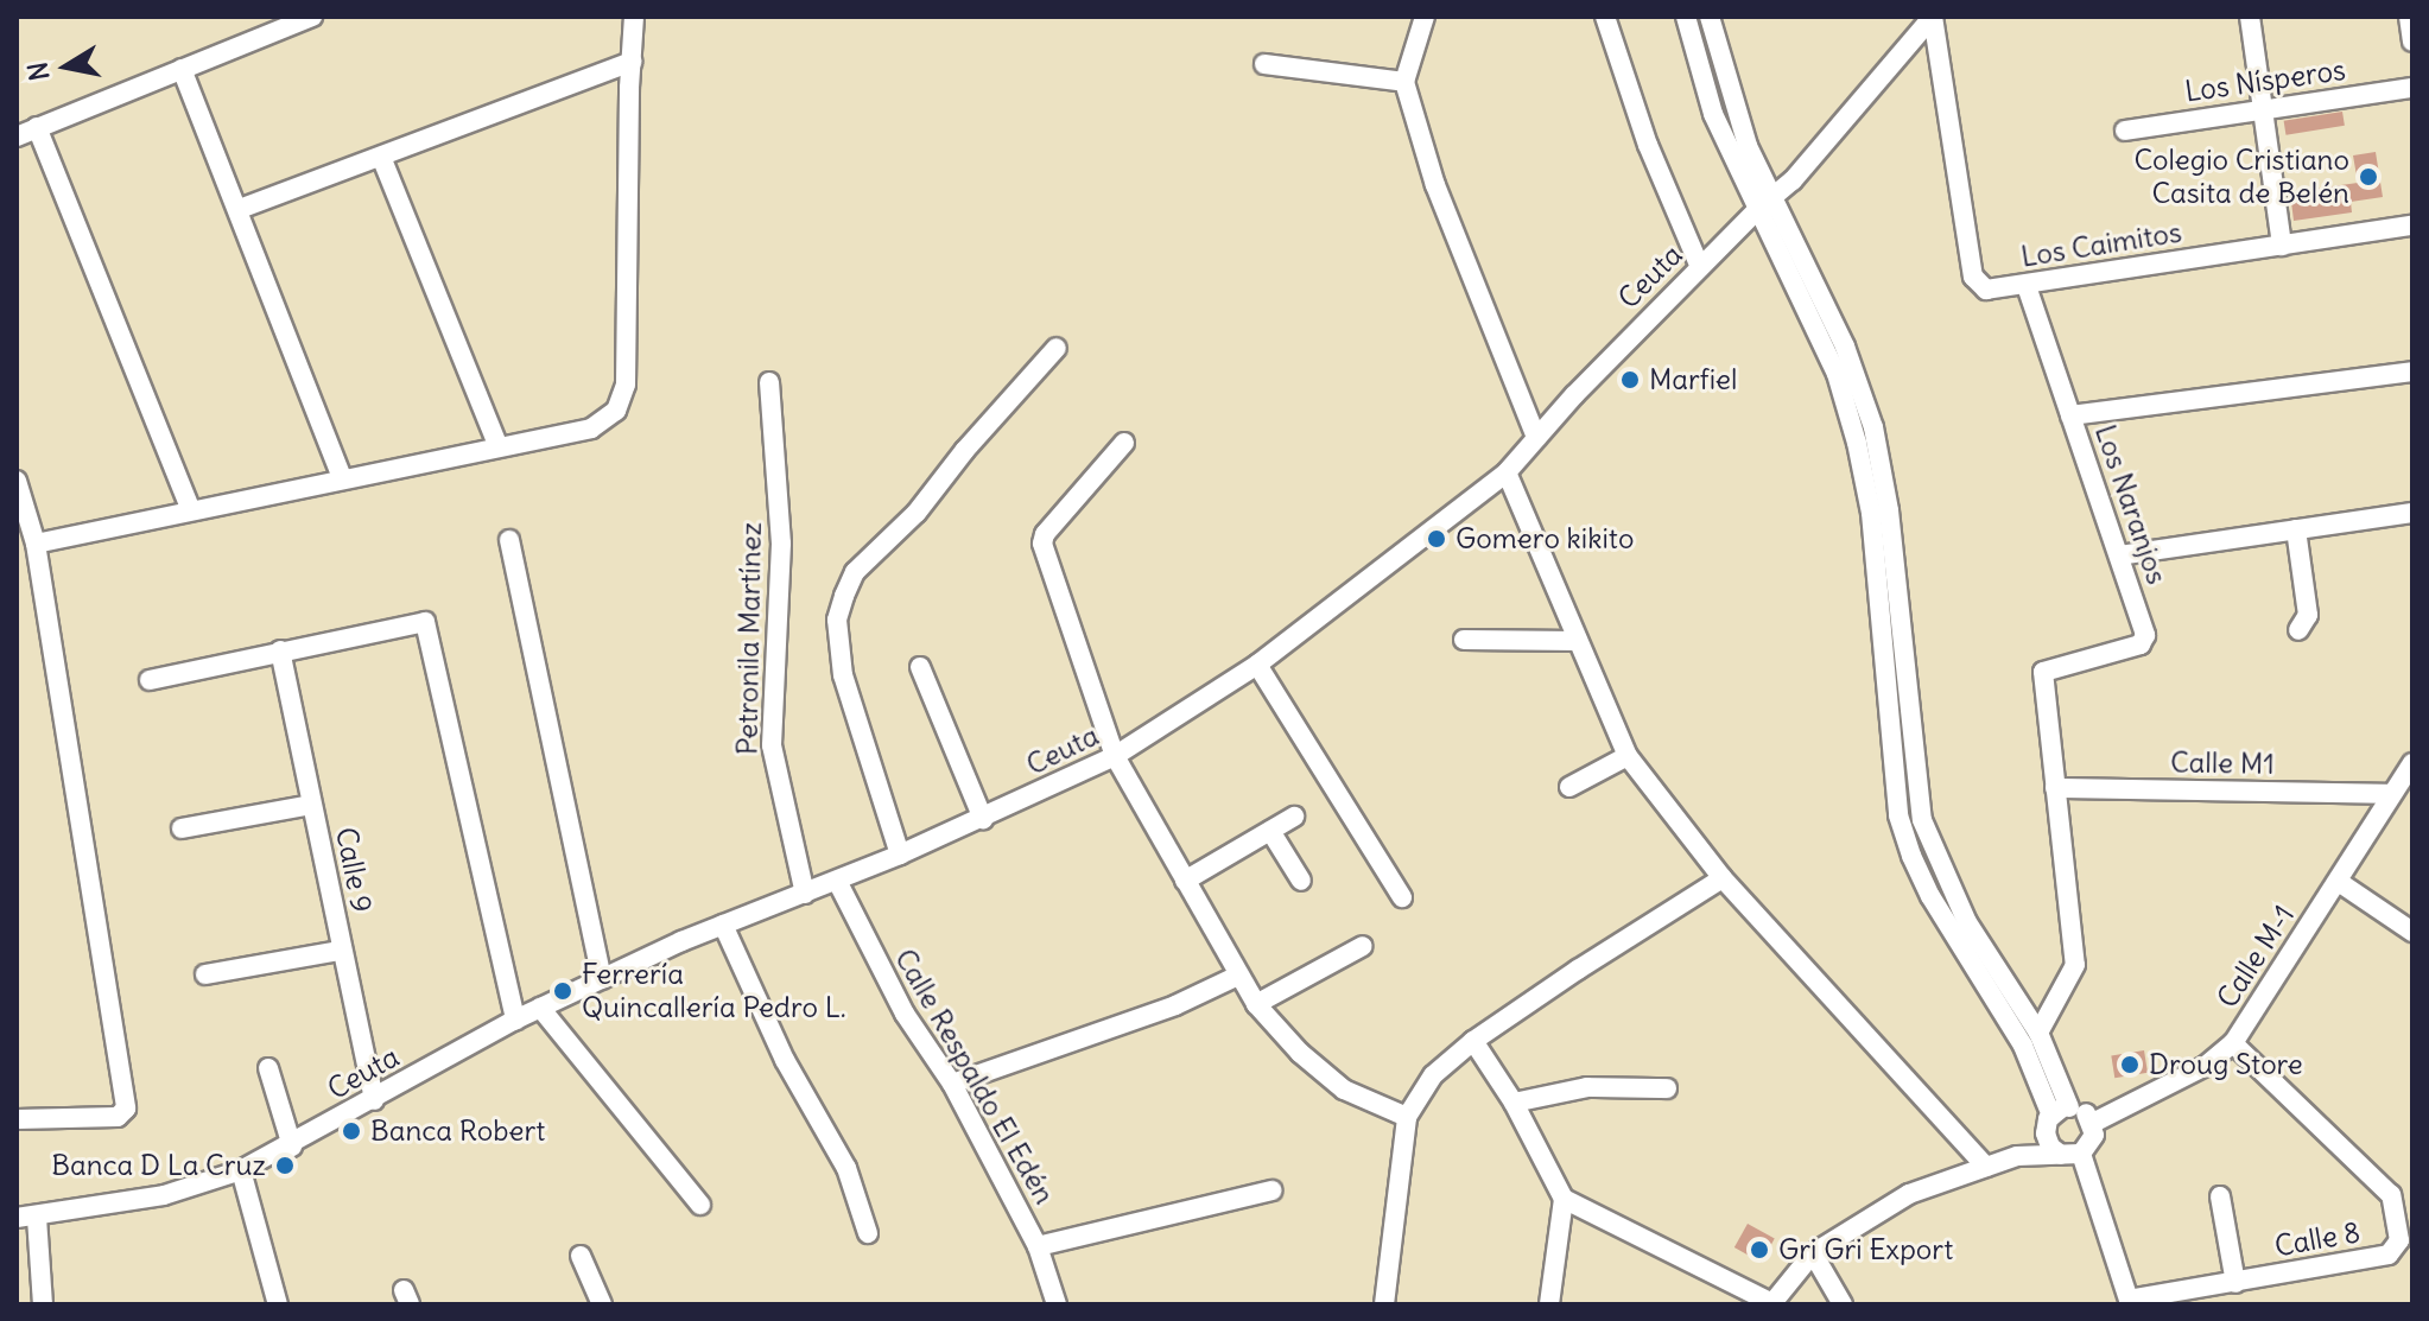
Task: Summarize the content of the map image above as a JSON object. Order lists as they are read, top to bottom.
{
  "streets": {
    "street": [
      "Los Nísperos",
      "Los Caimitos",
      "Ceuta",
      "Los Naranjos",
      "Petronila Martínez",
      "Calle M1",
      "Calle 9",
      "Calle M-1",
      "Calle Respaldo El Edén",
      "Calle 8"
    ]
  },
  "crossings": [
    ["Los Caimitos", "Ceuta"],
    ["Los Caimitos", "Los Naranjos"],
    ["Ceuta", "Petronila Martínez"],
    ["Ceuta", "Calle 9"],
    ["Ceuta", "Calle Respaldo El Edén"],
    ["Los Naranjos", "Calle M1"],
    ["Calle M1", "Calle M-1"],
    ["Calle M-1", "Calle 8"]
  ],
  "places": [
    "Colegio Cristiano Casita de Belén",
    "Marfiel",
    "Gomero kikito",
    "Ferrería Quincallería Pedro L.",
    "Droug Store",
    "Banca Robert",
    "Banca D La Cruz",
    "Gri Gri Export"
  ],
  "north": "left"
}
